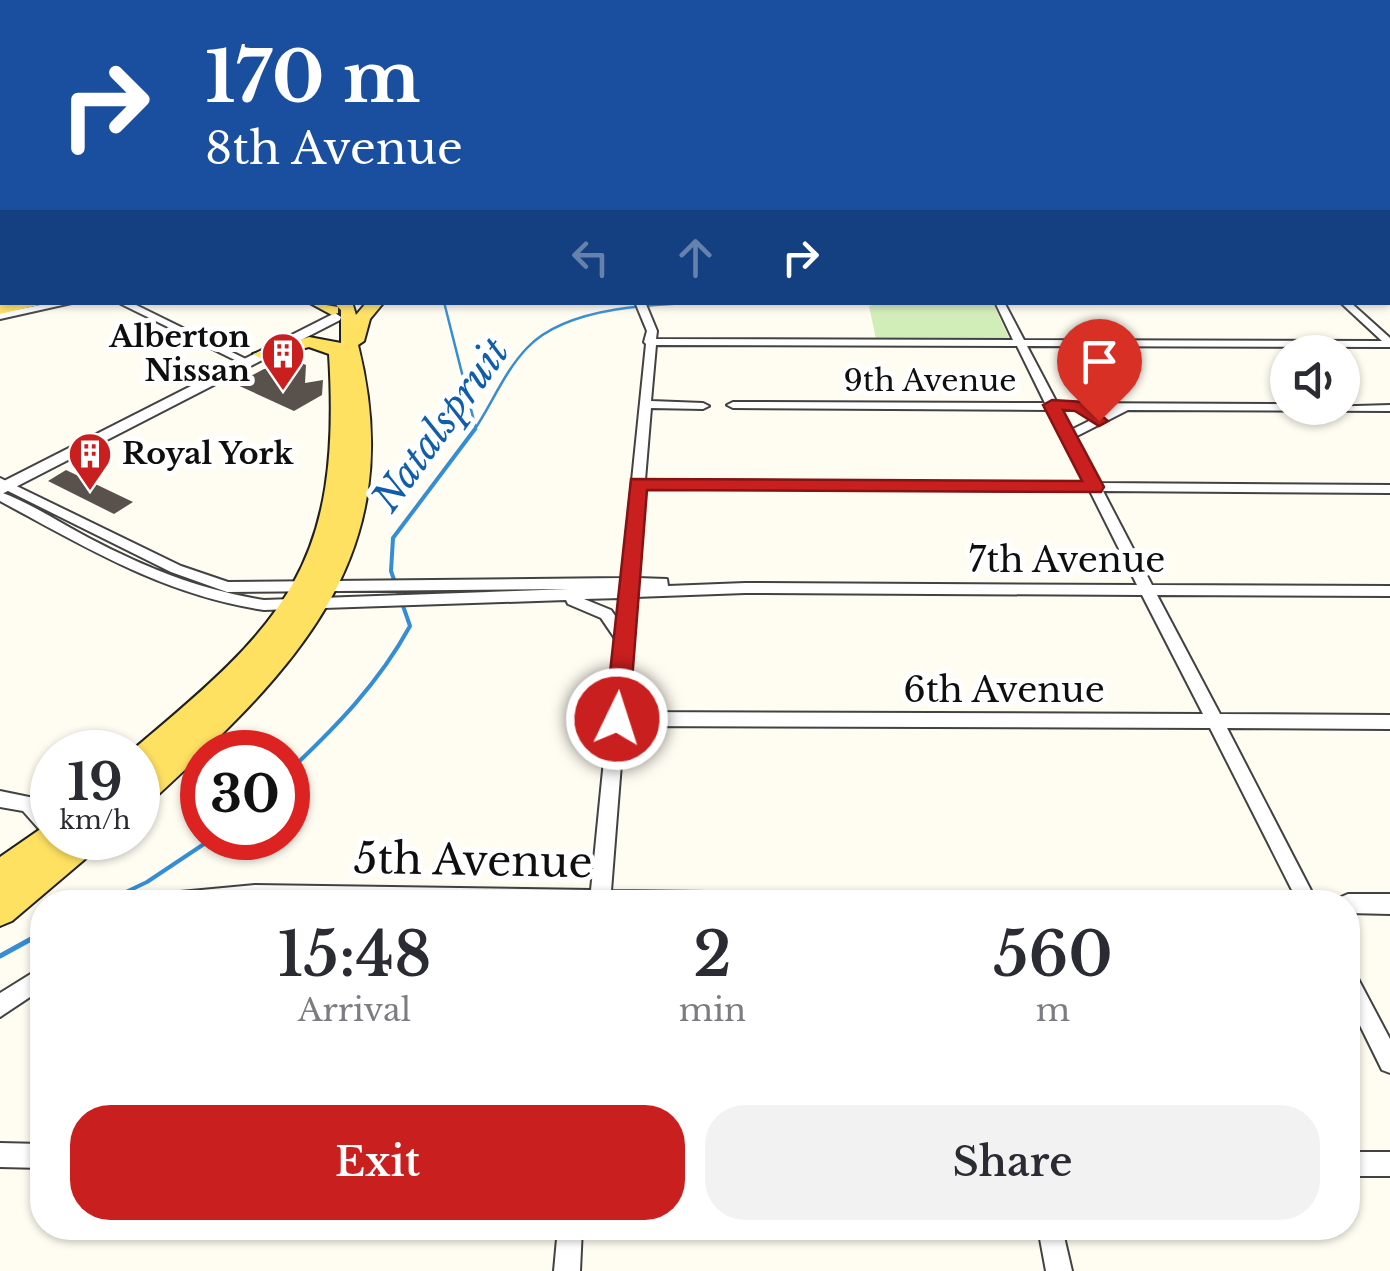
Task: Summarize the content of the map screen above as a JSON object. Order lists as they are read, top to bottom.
{
  "streets": {
    "street": ["9th Avenue", "7th Avenue", "6th Avenue"]
  },
  "water": ["Natalspruit"],
  "places": {
    "building": ["Alberton Nissan", "Royal York"]
  },
  "page": {
    "turn": ["170 m", "8th Avenue"],
    "speed": "19 km/h",
    "limit": "30",
    "eta": [
      "15:48",
      "Arrival",
      "2",
      "min",
      "560",
      "m"
    ],
    "buttons": ["Exit", "Share"]
  }
}
